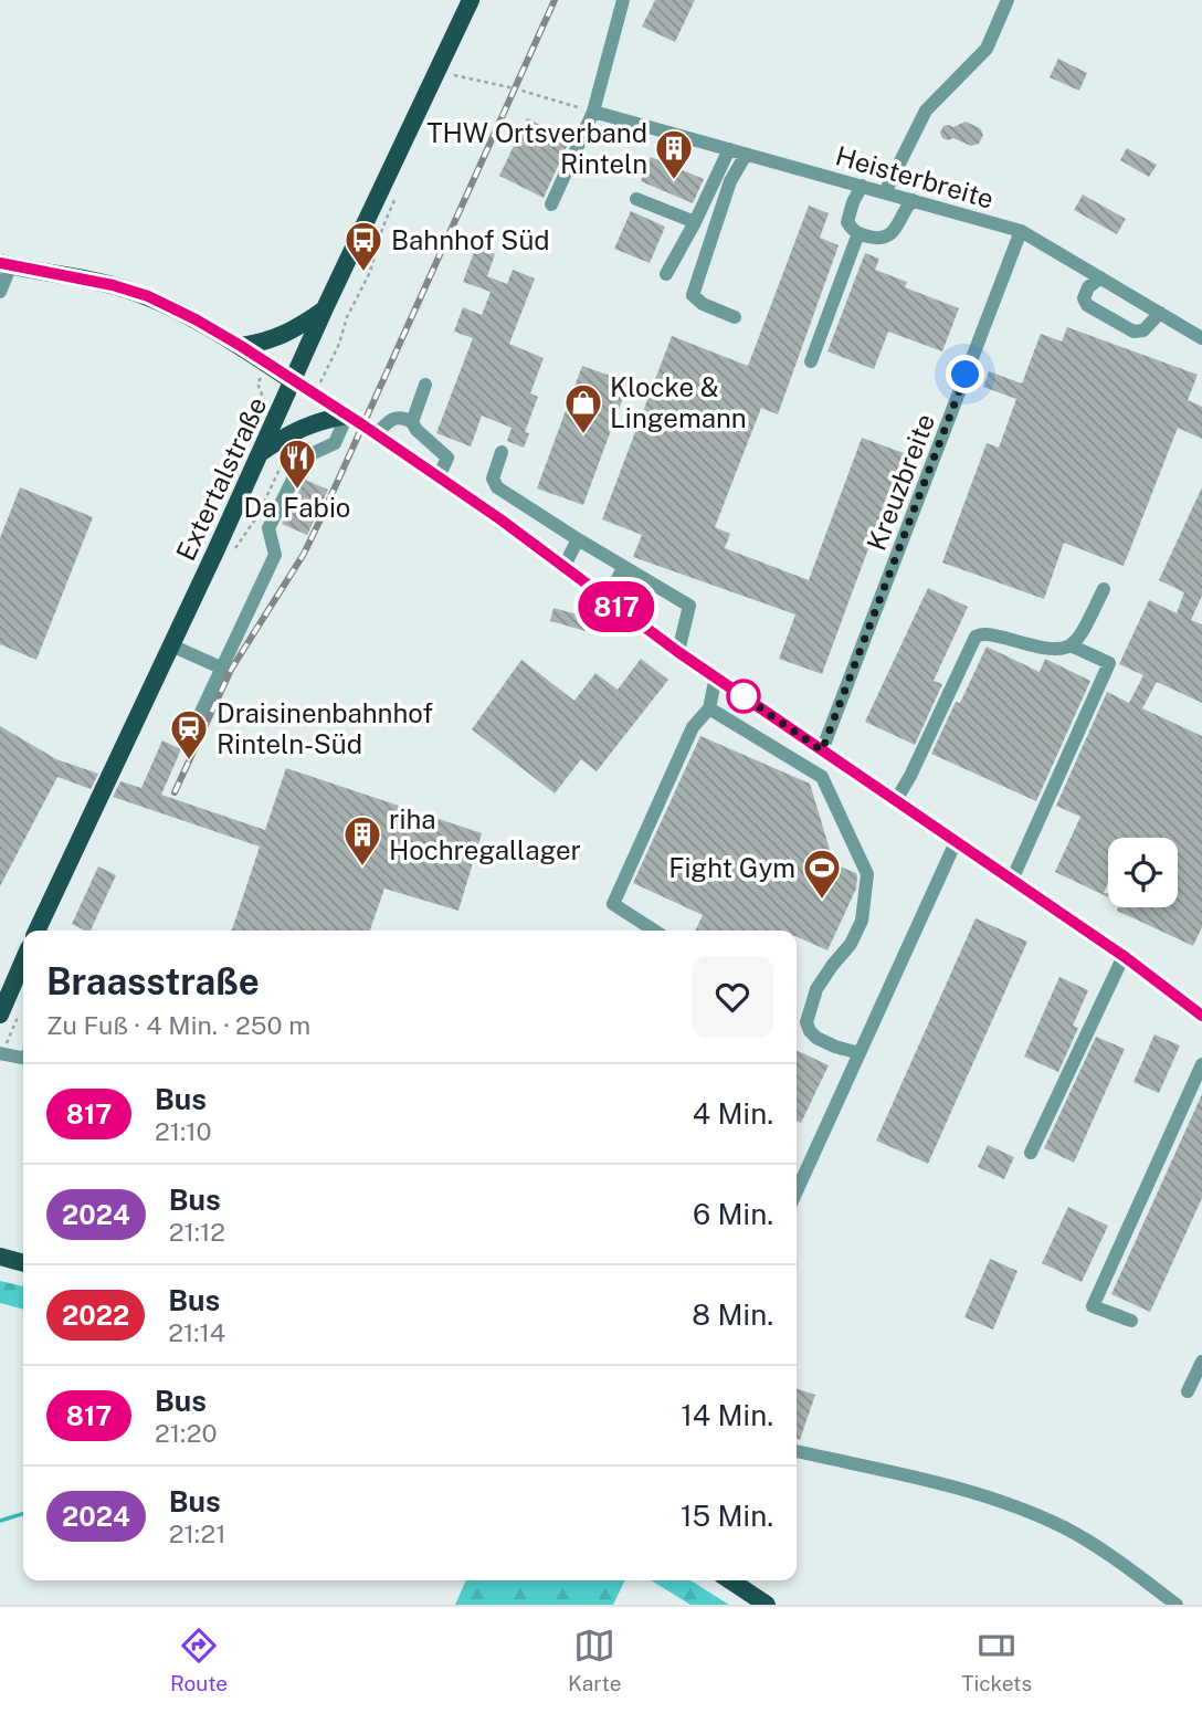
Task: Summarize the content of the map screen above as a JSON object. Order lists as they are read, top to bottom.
{
  "streets": {
    "main road": ["Extertalstraße"],
    "street": ["Heisterbreite", "Kreuzbreite"]
  },
  "crossings": [
    ["Heisterbreite", "Kreuzbreite"]
  ],
  "places": {
    "building": ["THW Ortsverband Rinteln", "riha Hochregallager"],
    "bus stop": ["Bahnhof Süd"],
    "shop": ["Klocke & Lingemann"],
    "restaurant": ["Da Fabio"],
    "station": ["Draisinenbahnhof Rinteln-Süd"],
    "sports": ["Fight Gym"]
  },
  "lines": ["bus line 817"],
  "page": {
    "on_map": "817",
    "heading": ["Braasstraße", "Zu Fuß · 4 Min. · 250 m"],
    "list": [
      {
        "mark": "817",
        "name": "Bus",
        "note": "21:10",
        "value": "4 Min."
      },
      {
        "mark": "2024",
        "name": "Bus",
        "note": "21:12",
        "value": "6 Min."
      },
      {
        "mark": "2022",
        "name": "Bus",
        "note": "21:14",
        "value": "8 Min."
      },
      {
        "mark": "817",
        "name": "Bus",
        "note": "21:20",
        "value": "14 Min."
      },
      {
        "mark": "2024",
        "name": "Bus",
        "note": "21:21",
        "value": "15 Min."
      }
    ],
    "tabs": ["Route", "Karte", "Tickets"]
  }
}
